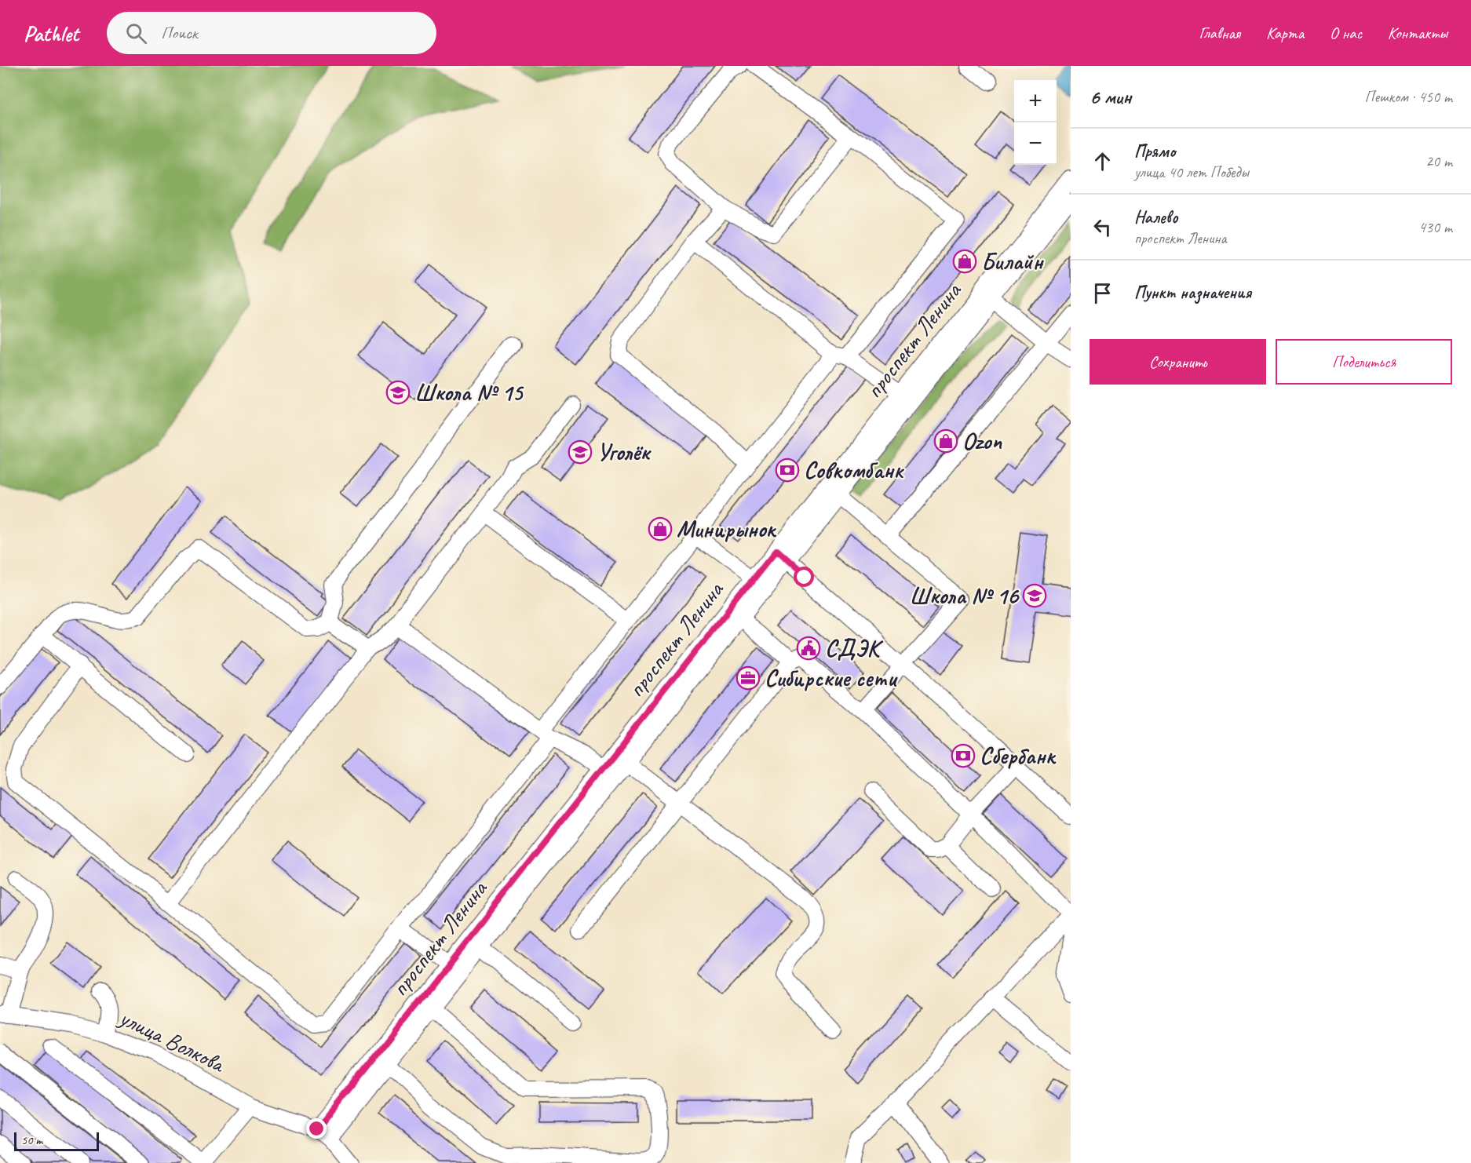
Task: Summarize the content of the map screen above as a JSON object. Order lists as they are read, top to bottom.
{
  "streets": {
    "street": ["проспект Ленина", "улица Волкова"]
  },
  "crossings": [
    ["проспект Ленина", "улица Волкова"]
  ],
  "places": {
    "shop": ["Билайн", "Ozon", "Минирынок"],
    "school or university": ["Школа № 15", "Уголёк", "Школа № 16"],
    "bank": ["Совкомбанк", "Сбербанк"],
    "public building": ["СДЭК"],
    "office": ["Сибирские сети"]
  },
  "scale_bar": "50 m",
  "page": {
    "header": "Pathlet",
    "search": "Поиск",
    "nav": [
      "Главная",
      "Карта",
      "О нас",
      "Контакты"
    ],
    "heading": ["6 мин", "Пешком · 450 m"],
    "map_buttons": ["+", "−"],
    "list": [
      ["Прямо", "улица 40 лет Победы", "20 m"],
      ["Налево", "проспект Ленина", "430 m"],
      "Пункт назначения"
    ],
    "buttons": ["Сохранить", "Поделиться"],
    "scale": "50 m"
  }
}
